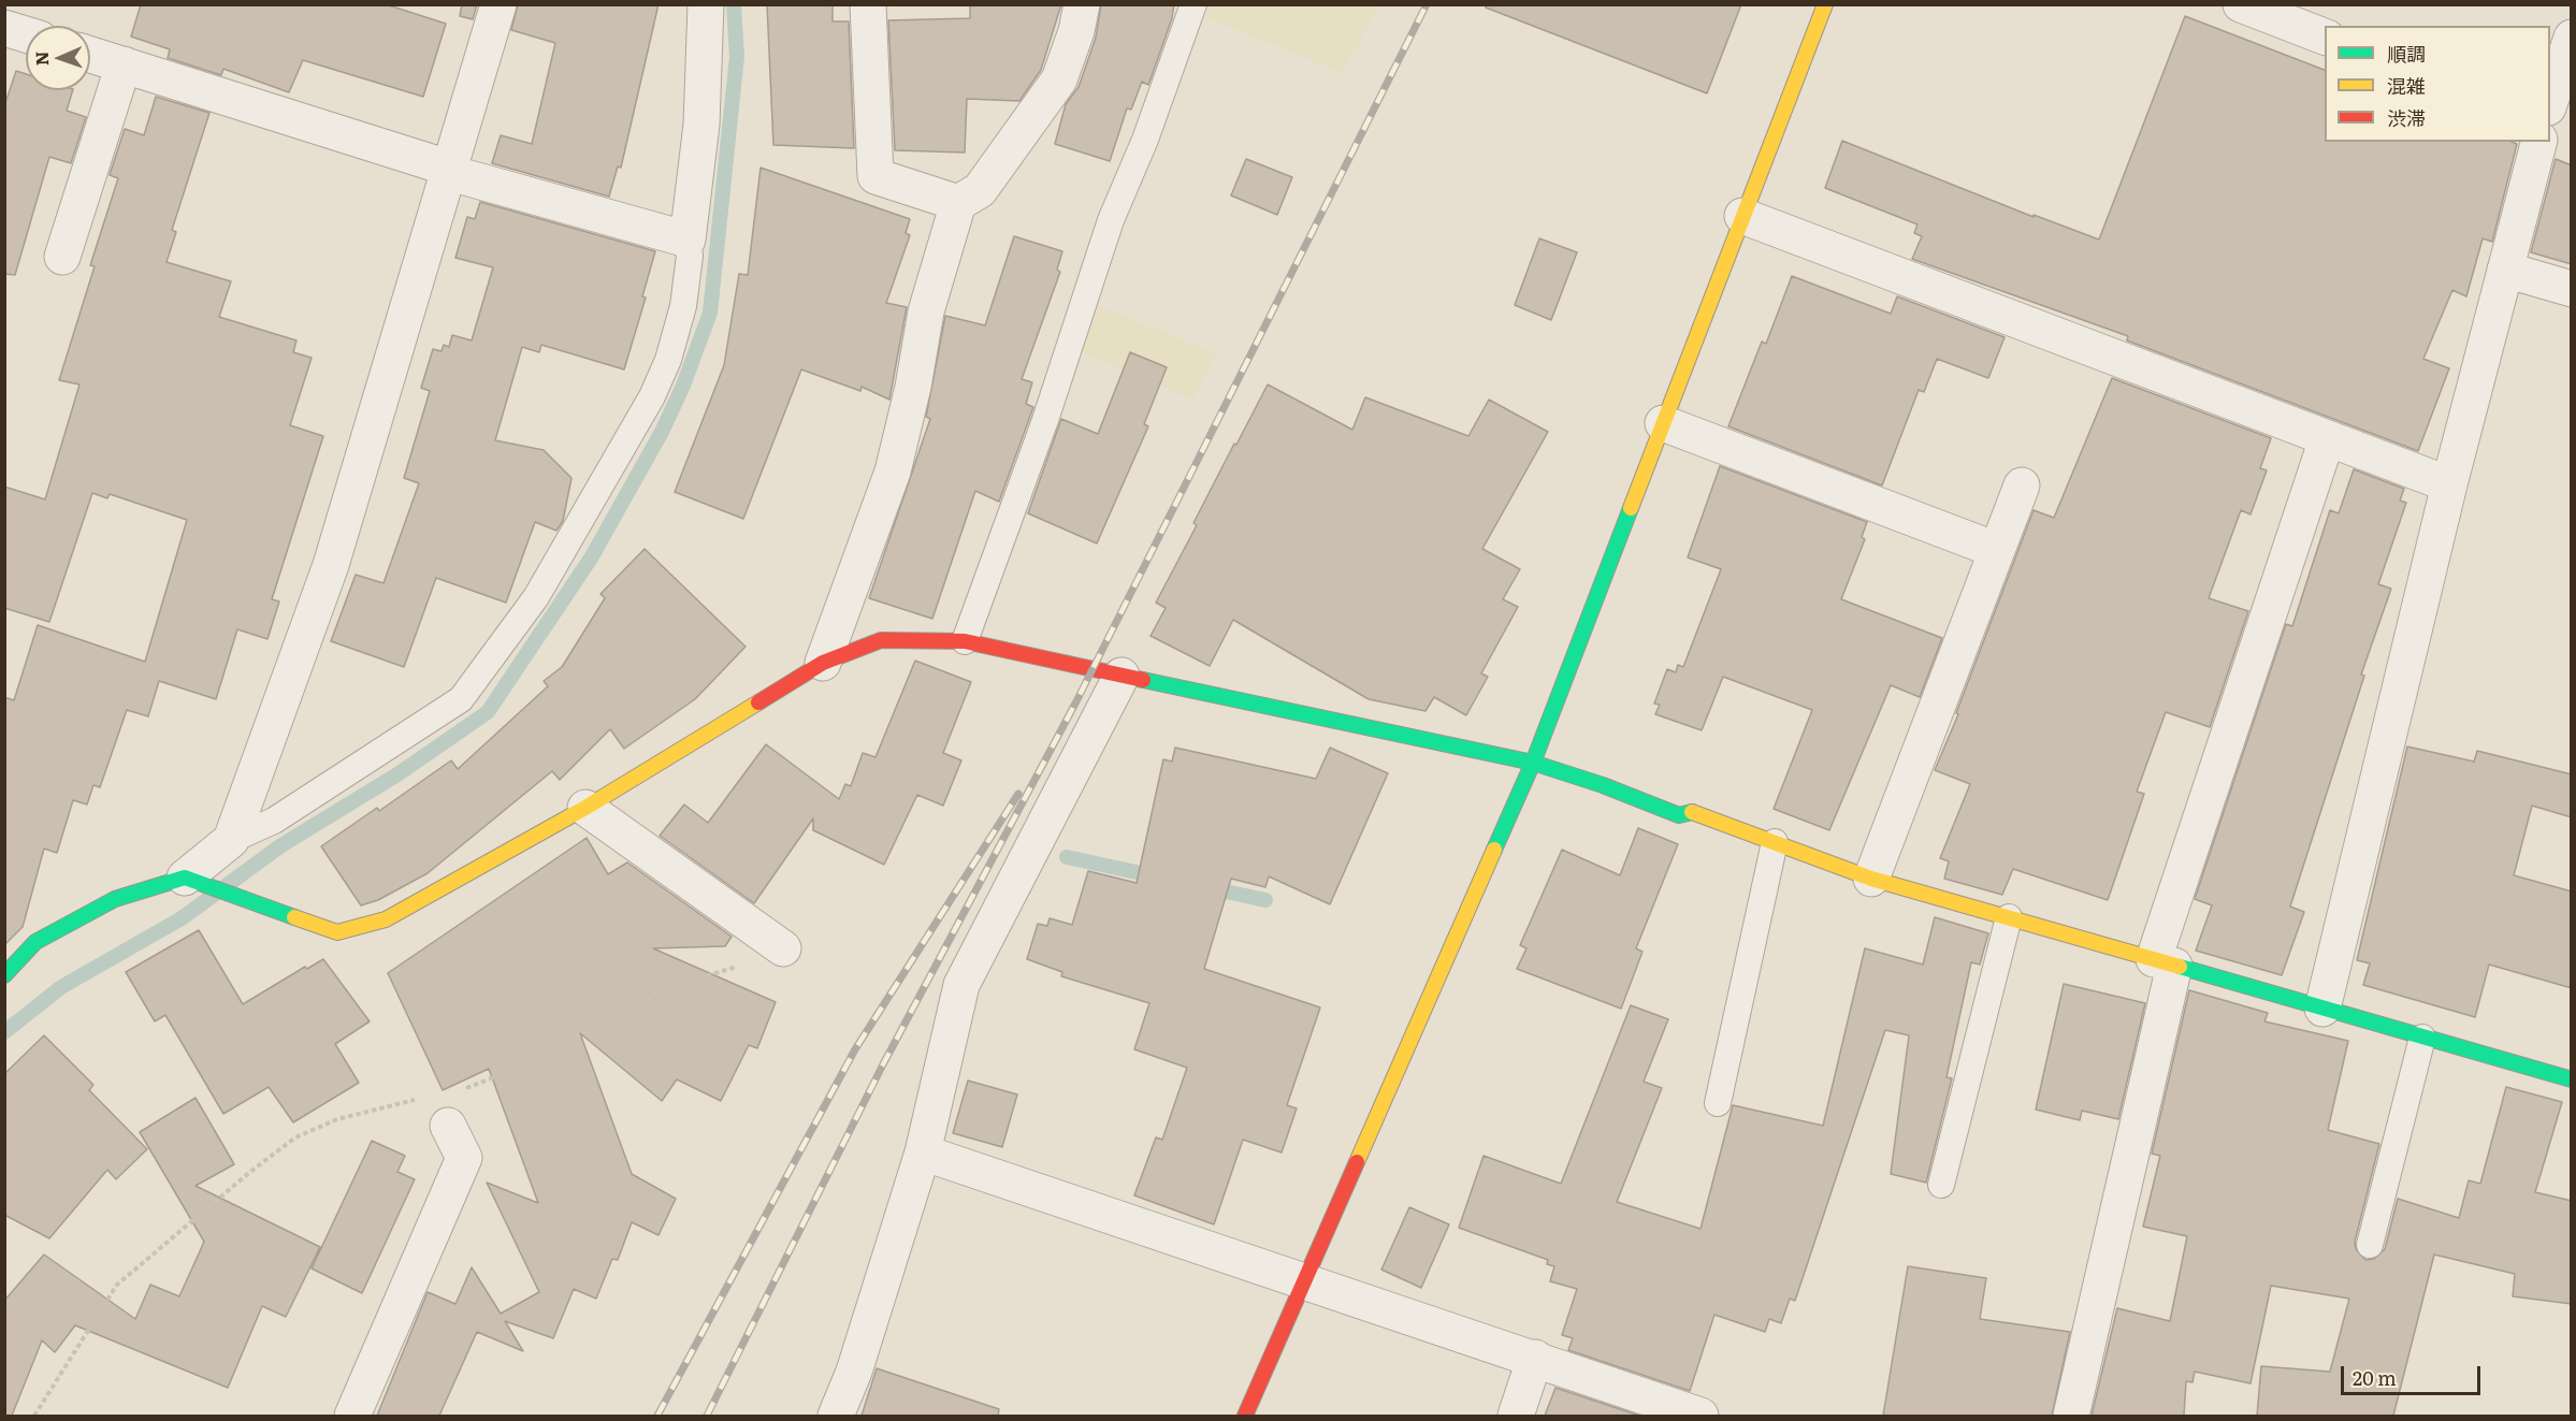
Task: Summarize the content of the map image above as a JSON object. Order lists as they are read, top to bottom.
{
  "legend": ["順調", "混雑", "渋滞"],
  "scale_bar": "20 m",
  "north": "left"
}
